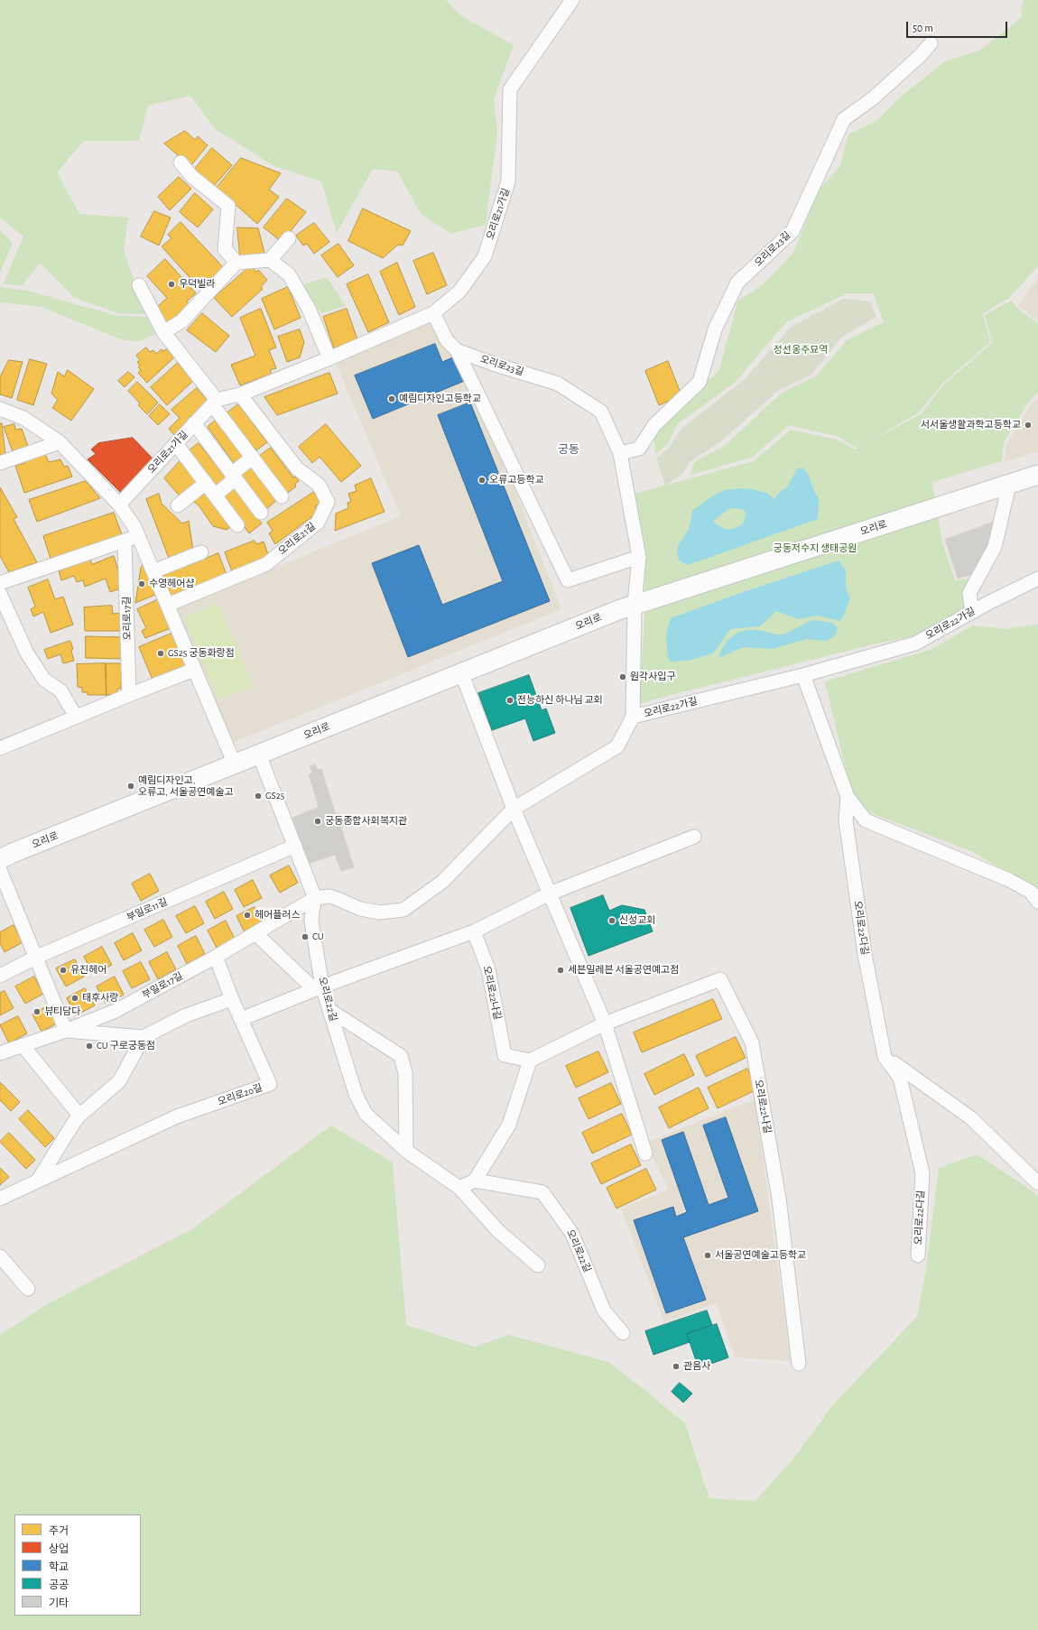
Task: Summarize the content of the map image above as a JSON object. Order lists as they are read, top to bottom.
{
  "streets": {
    "main road": ["오리로"],
    "street": [
      "오리로21가길",
      "오리로23길",
      "오리로21길",
      "오리로17길",
      "오리로22가길",
      "부일로11길",
      "오리로22다길",
      "부일로17길",
      "오리로22나길",
      "오리로22길",
      "오리로20길"
    ]
  },
  "crossings": [
    ["오리로21가길", "오리로23길"],
    ["오리로21가길", "오리로21길"],
    ["오리로23길", "오리로"],
    ["오리로22가길", "오리로22다길"],
    ["오리로22가길", "부일로17길"],
    ["오리로22가길", "오리로22길"],
    ["부일로17길", "오리로22길"],
    ["부일로17길", "오리로20길"]
  ],
  "districts": ["궁동"],
  "parks": ["정선옹주묘역", "궁동저수지 생태공원"],
  "places": [
    "우덕빌라",
    "예림디자인고등학교",
    "서서울생활과학고등학교",
    "오류고등학교",
    "수영헤어샵",
    "GS25 궁동화랑점",
    "원각사입구",
    "전능하신 하나님 교회",
    "예림디자인고, 오류고, 서울공연예술고",
    "GS25",
    "궁동종합사회복지관",
    "헤어플러스",
    "신성교회",
    "CU",
    "유진헤어",
    "세븐일레븐 서울공연예고점",
    "태후사랑",
    "뷰티담다",
    "CU 구로궁동점",
    "서울공연예술고등학교",
    "관음사"
  ],
  "legend": [
    "주거",
    "상업",
    "학교",
    "공공",
    "기타"
  ],
  "scale_bar": "50 m"
}
